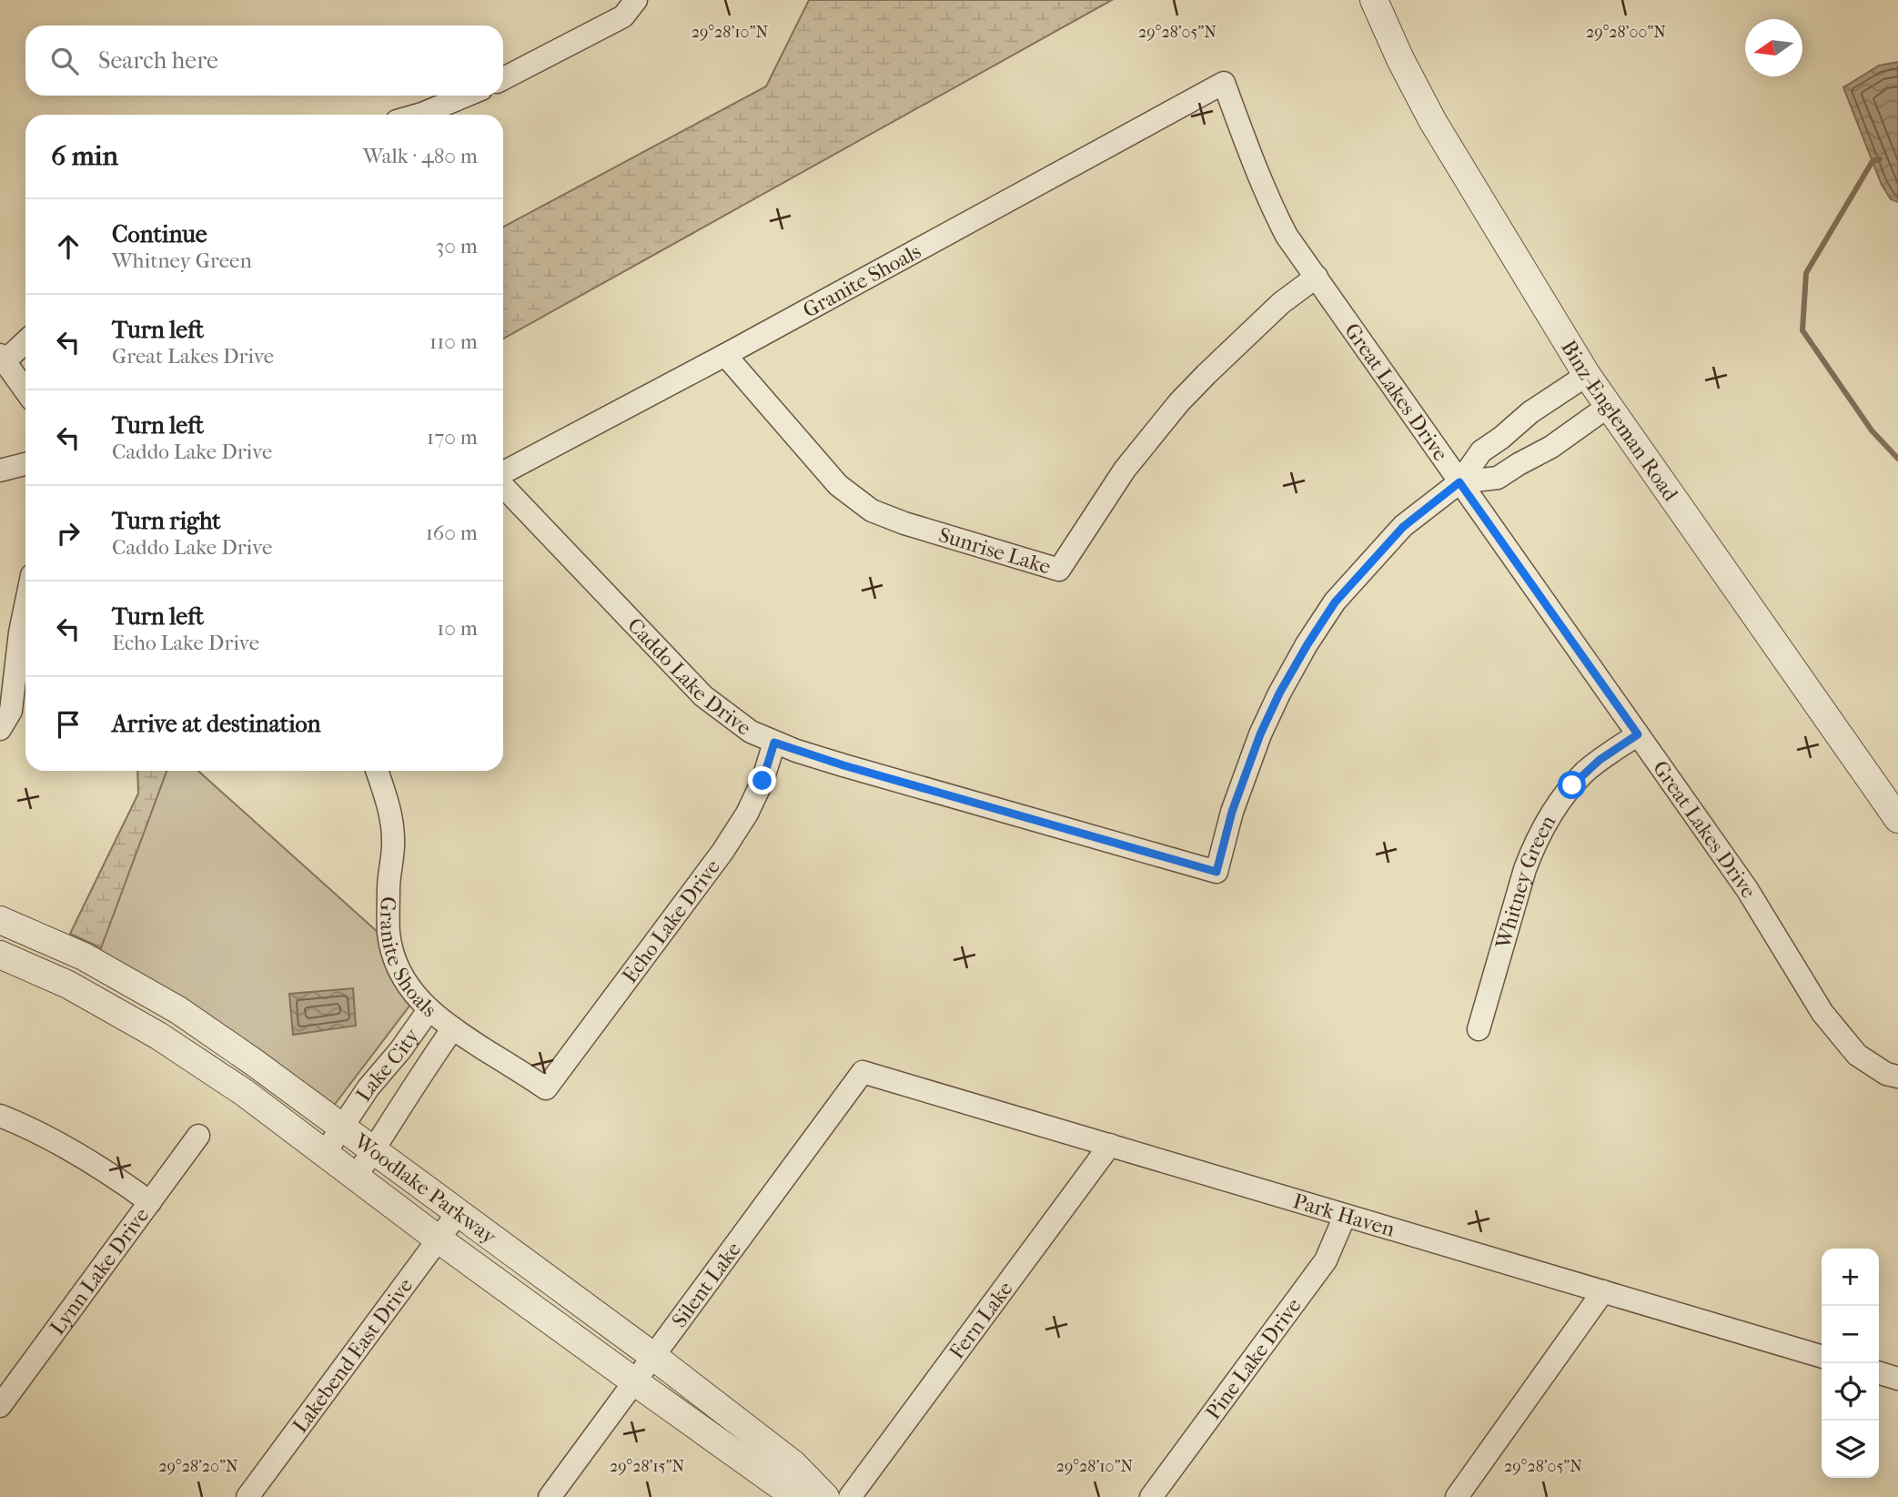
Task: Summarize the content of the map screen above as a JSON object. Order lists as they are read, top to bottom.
{
  "streets": {
    "street": [
      "Granite Shoals",
      "Great Lakes Drive",
      "Binz-Engleman Road",
      "Sunrise Lake",
      "Caddo Lake Drive",
      "Whitney Green",
      "Echo Lake Drive",
      "Lake City",
      "Woodlake Parkway",
      "Park Haven",
      "Lynn Lake Drive",
      "Silent Lake",
      "Fern Lake",
      "Lakebend East Drive",
      "Pine Lake Drive"
    ]
  },
  "crossings": [
    ["Granite Shoals", "Great Lakes Drive"],
    ["Granite Shoals", "Sunrise Lake"],
    ["Granite Shoals", "Echo Lake Drive"],
    ["Granite Shoals", "Lake City"],
    ["Great Lakes Drive", "Sunrise Lake"],
    ["Great Lakes Drive", "Caddo Lake Drive"],
    ["Great Lakes Drive", "Whitney Green"],
    ["Binz-Engleman Road", "Caddo Lake Drive"],
    ["Caddo Lake Drive", "Echo Lake Drive"],
    ["Lake City", "Woodlake Parkway"],
    ["Woodlake Parkway", "Silent Lake"],
    ["Woodlake Parkway", "Lakebend East Drive"],
    ["Park Haven", "Silent Lake"],
    ["Park Haven", "Fern Lake"],
    ["Park Haven", "Pine Lake Drive"]
  ],
  "north": "left",
  "page": {
    "search": "Search here",
    "heading": ["6 min", "Walk · 480 m"],
    "list": [
      ["Continue", "Whitney Green", "30 m"],
      ["Turn left", "Great Lakes Drive", "110 m"],
      ["Turn left", "Caddo Lake Drive", "170 m"],
      ["Turn right", "Caddo Lake Drive", "160 m"],
      ["Turn left", "Echo Lake Drive", "10 m"],
      "Arrive at destination"
    ],
    "map_buttons": ["+", "−"]
  },
  "coordinates": [
    "29°28'10\"N",
    "29°28'05\"N",
    "29°28'00\"N",
    "29°28'20\"N",
    "29°28'15\"N"
  ]
}
